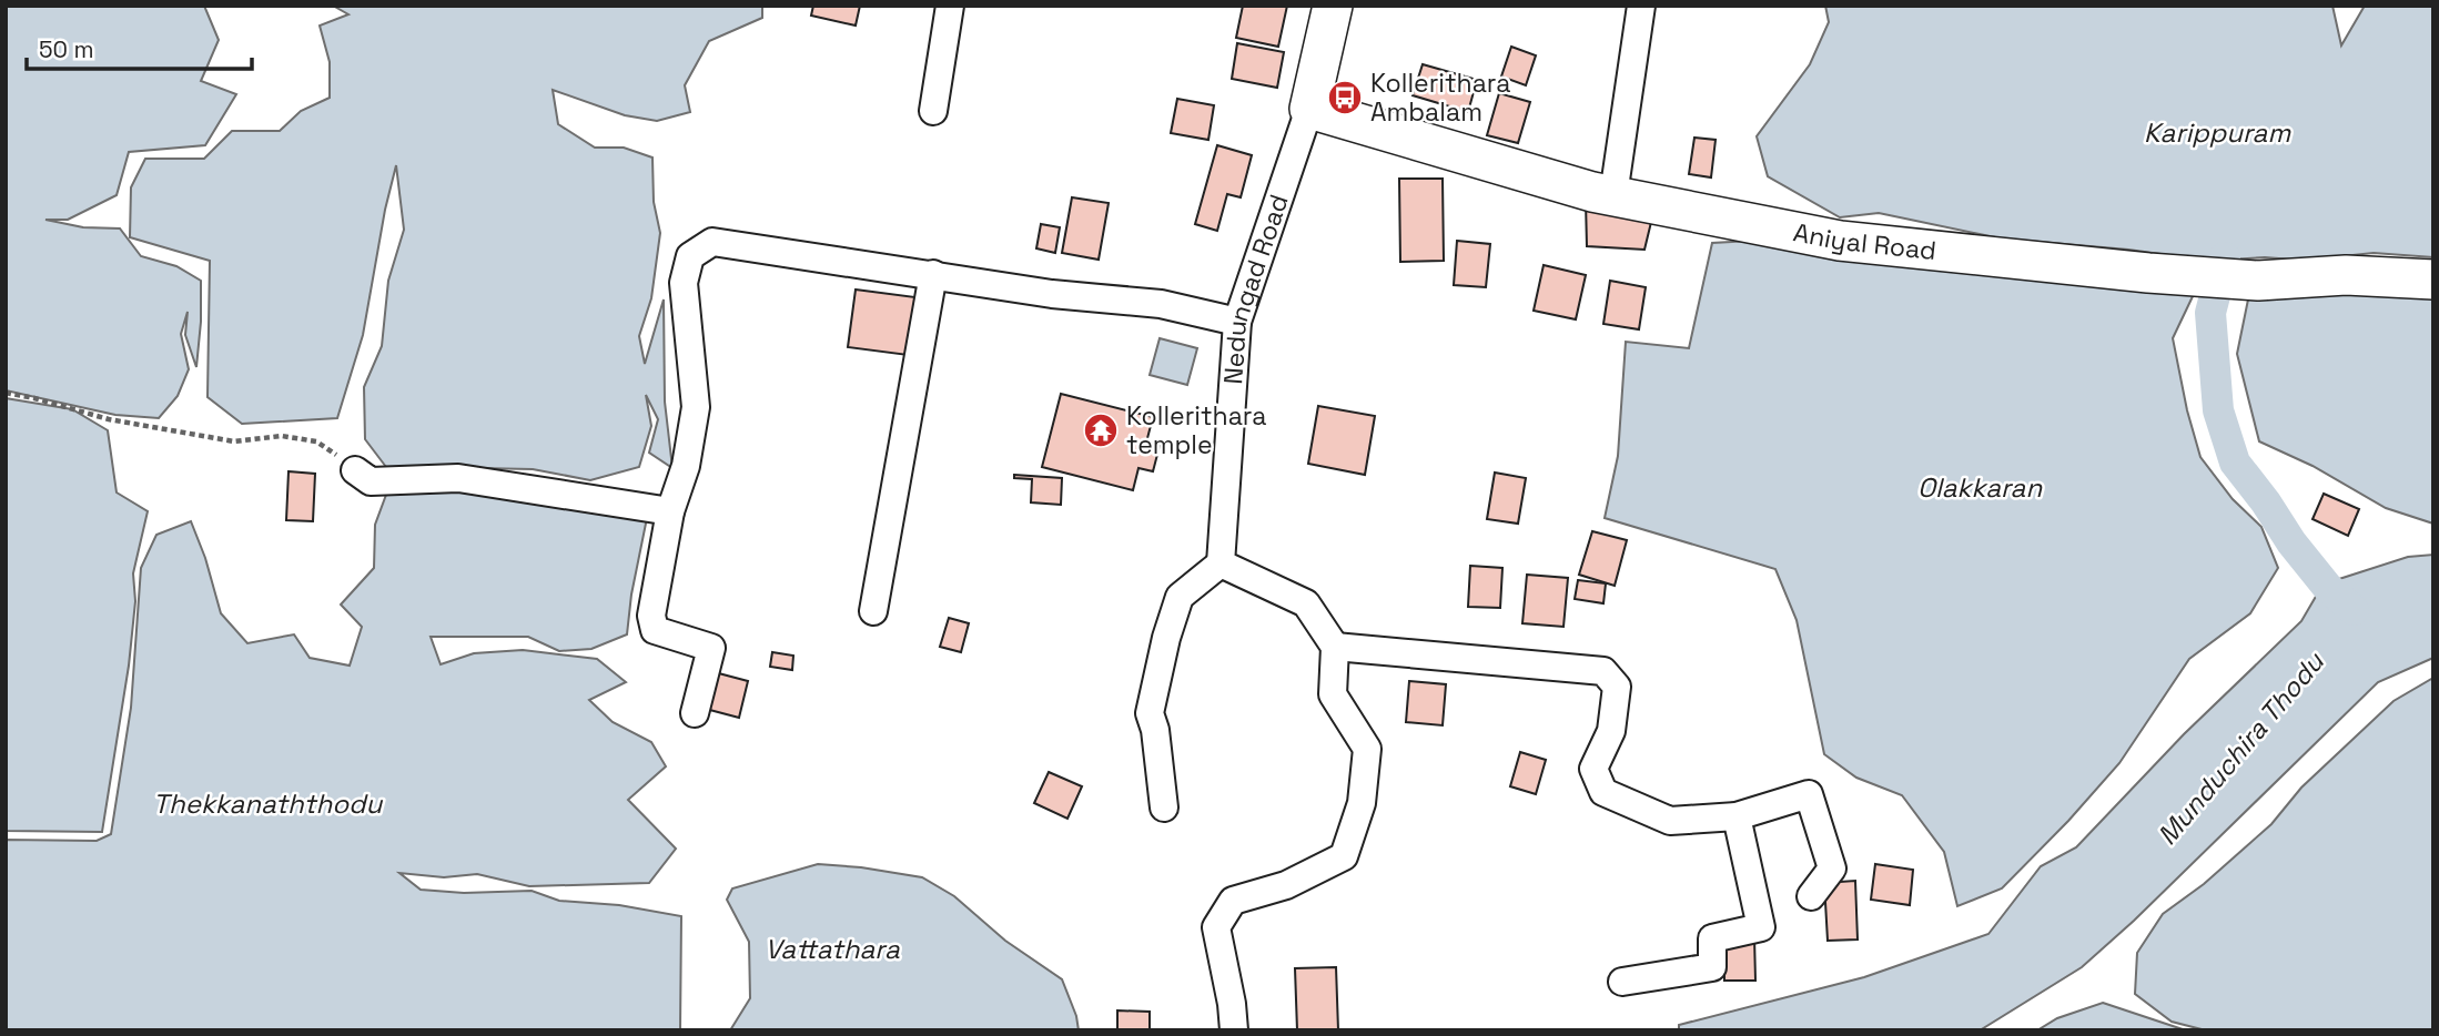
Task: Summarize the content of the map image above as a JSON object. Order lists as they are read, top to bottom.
{
  "streets": {
    "main road": ["Aniyal Road", "Nedungad Road"]
  },
  "crossings": [
    ["Aniyal Road", "Nedungad Road"]
  ],
  "water": [
    "Karippuram",
    "Olakkaran",
    "Munduchira Thodu",
    "Thekkanaththodu",
    "Vattathara"
  ],
  "places": {
    "bus stop": ["Kollerithara Ambalam"],
    "temple": ["Kollerithara temple"]
  },
  "scale_bar": "50 m"
}
